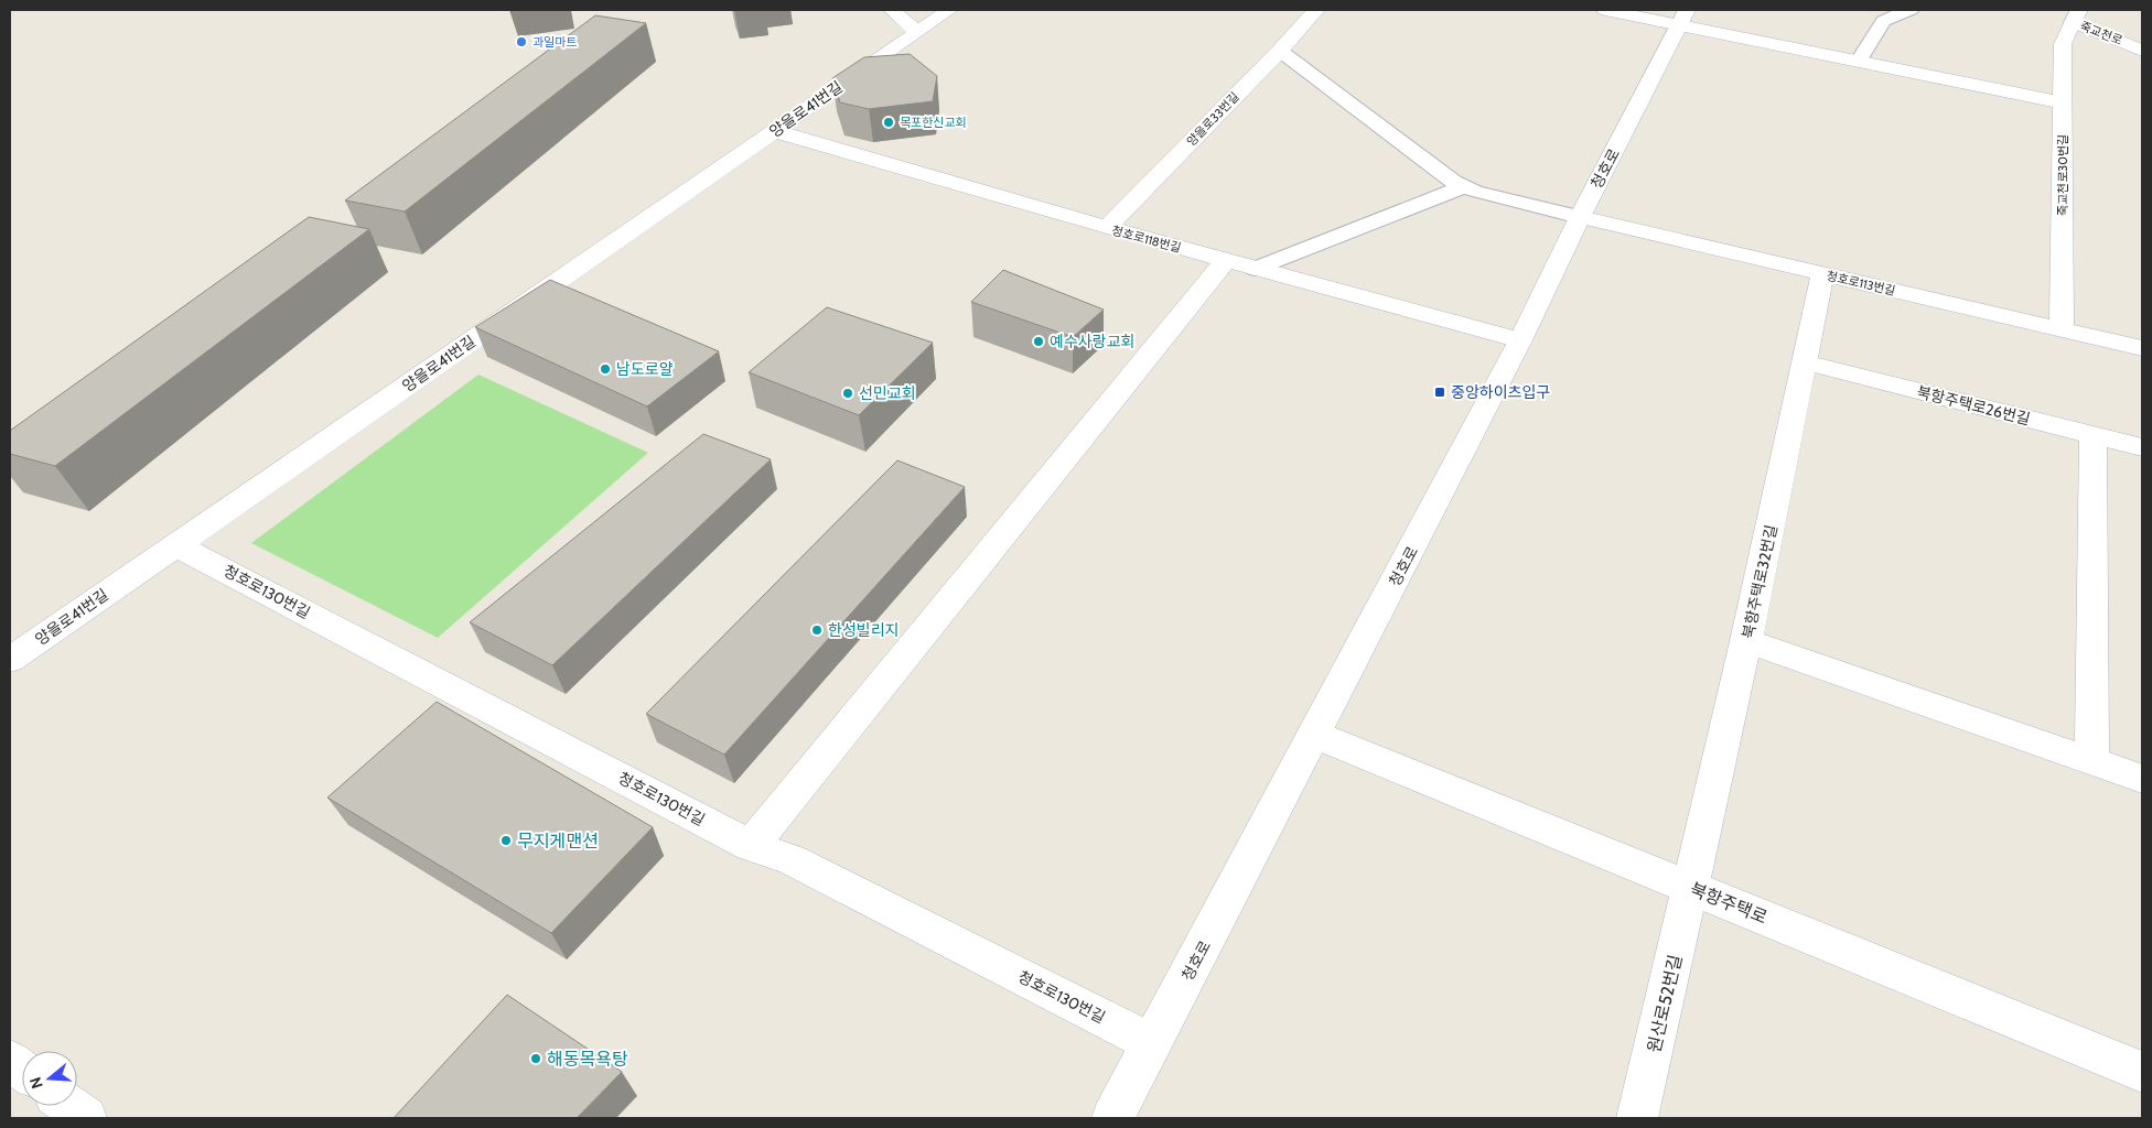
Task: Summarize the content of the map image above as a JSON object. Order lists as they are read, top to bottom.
{
  "streets": {
    "street": [
      "죽교천로",
      "양을로41번길",
      "양을로33번길",
      "청호로",
      "죽교천로30번길",
      "청호로118번길",
      "청호로113번길",
      "북항주택로26번길",
      "북항주택로32번길",
      "청호로130번길",
      "북항주택로",
      "원산로52번길"
    ]
  },
  "crossings": [
    ["죽교천로", "죽교천로30번길"],
    ["양을로41번길", "청호로118번길"],
    ["양을로41번길", "청호로130번길"],
    ["양을로33번길", "청호로118번길"],
    ["청호로", "청호로118번길"],
    ["청호로", "청호로113번길"],
    ["청호로", "청호로130번길"],
    ["청호로", "북항주택로"],
    ["죽교천로30번길", "청호로113번길"],
    ["청호로113번길", "북항주택로32번길"],
    ["북항주택로26번길", "북항주택로32번길"],
    ["북항주택로32번길", "북항주택로"],
    ["북항주택로32번길", "원산로52번길"],
    ["북항주택로", "원산로52번길"]
  ],
  "places": {
    "other": [
      "과일마트",
      "목포한신교회",
      "예수사랑교회",
      "남도로얄",
      "선민교회",
      "한성빌리지",
      "무지게맨션",
      "해동목욕탕"
    ],
    "transit": ["중앙하이츠입구"]
  },
  "north": "left"
}
